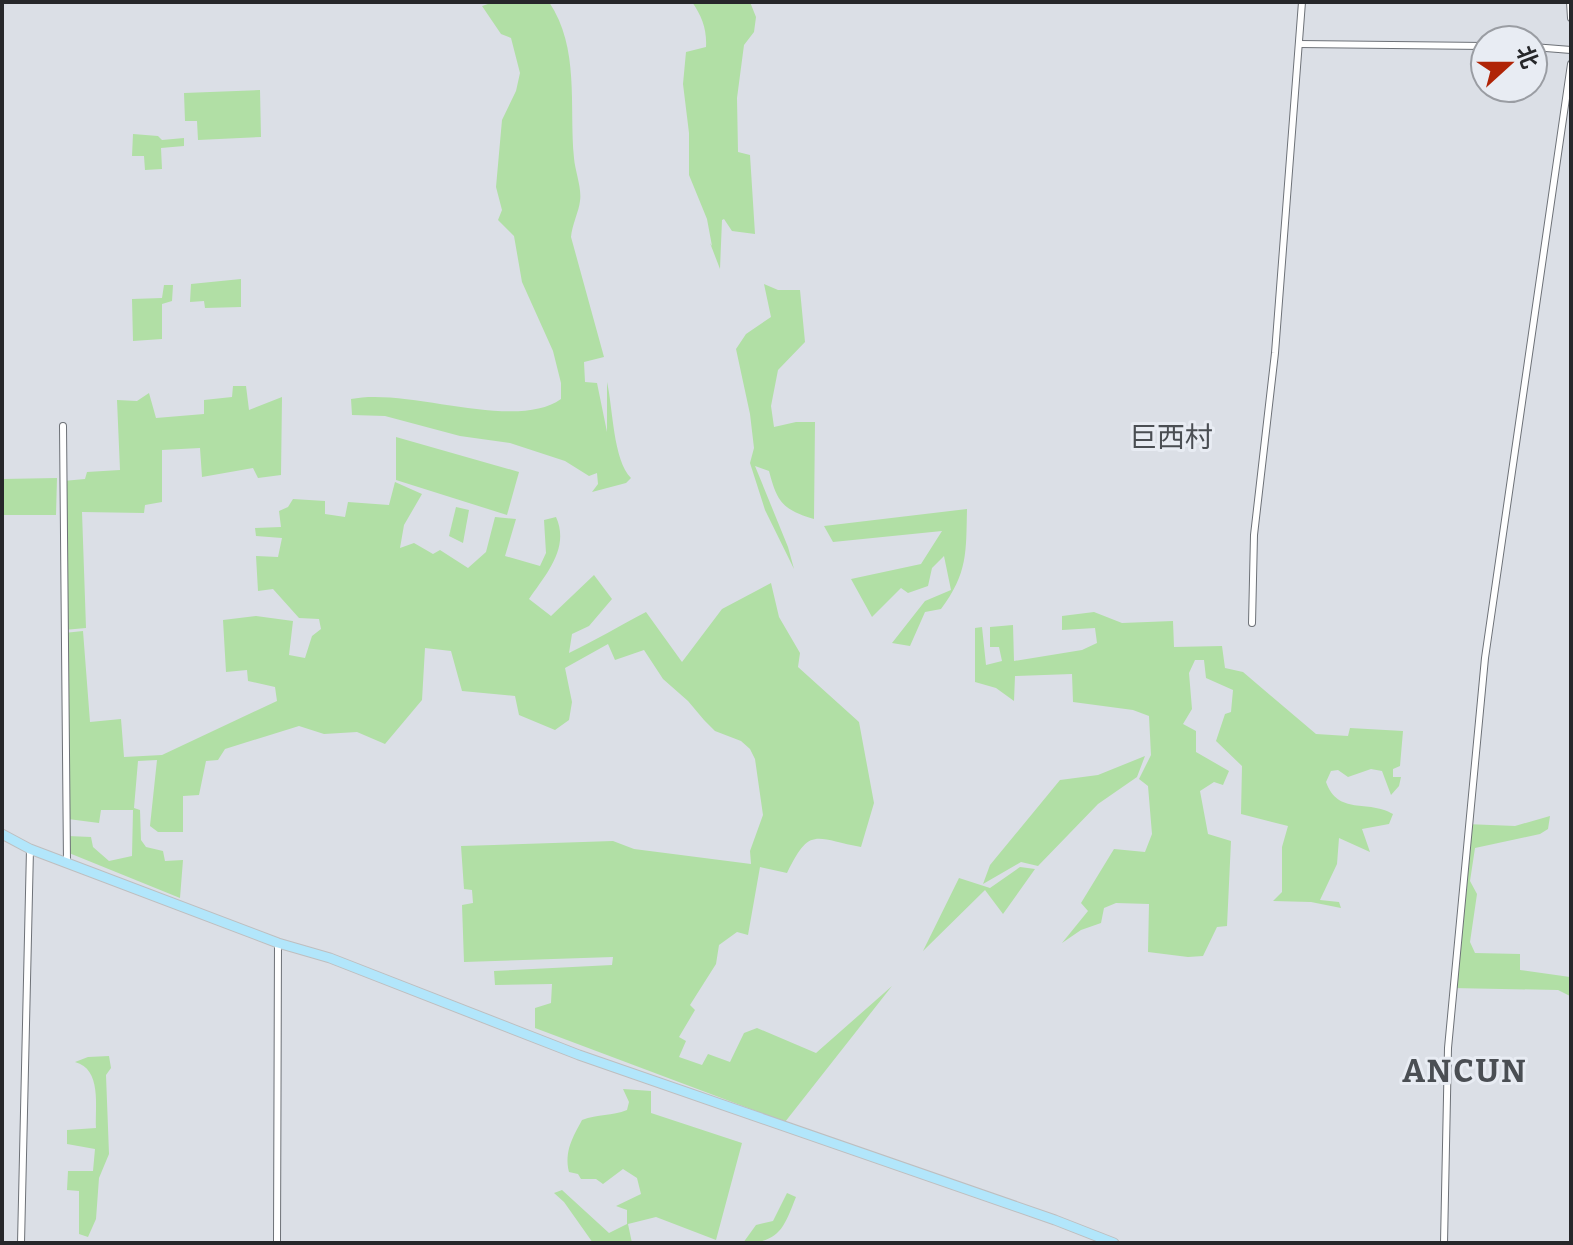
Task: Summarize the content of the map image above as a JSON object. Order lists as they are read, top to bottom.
{
  "districts": ["巨西村", "ANCUN"],
  "north": "right"
}
